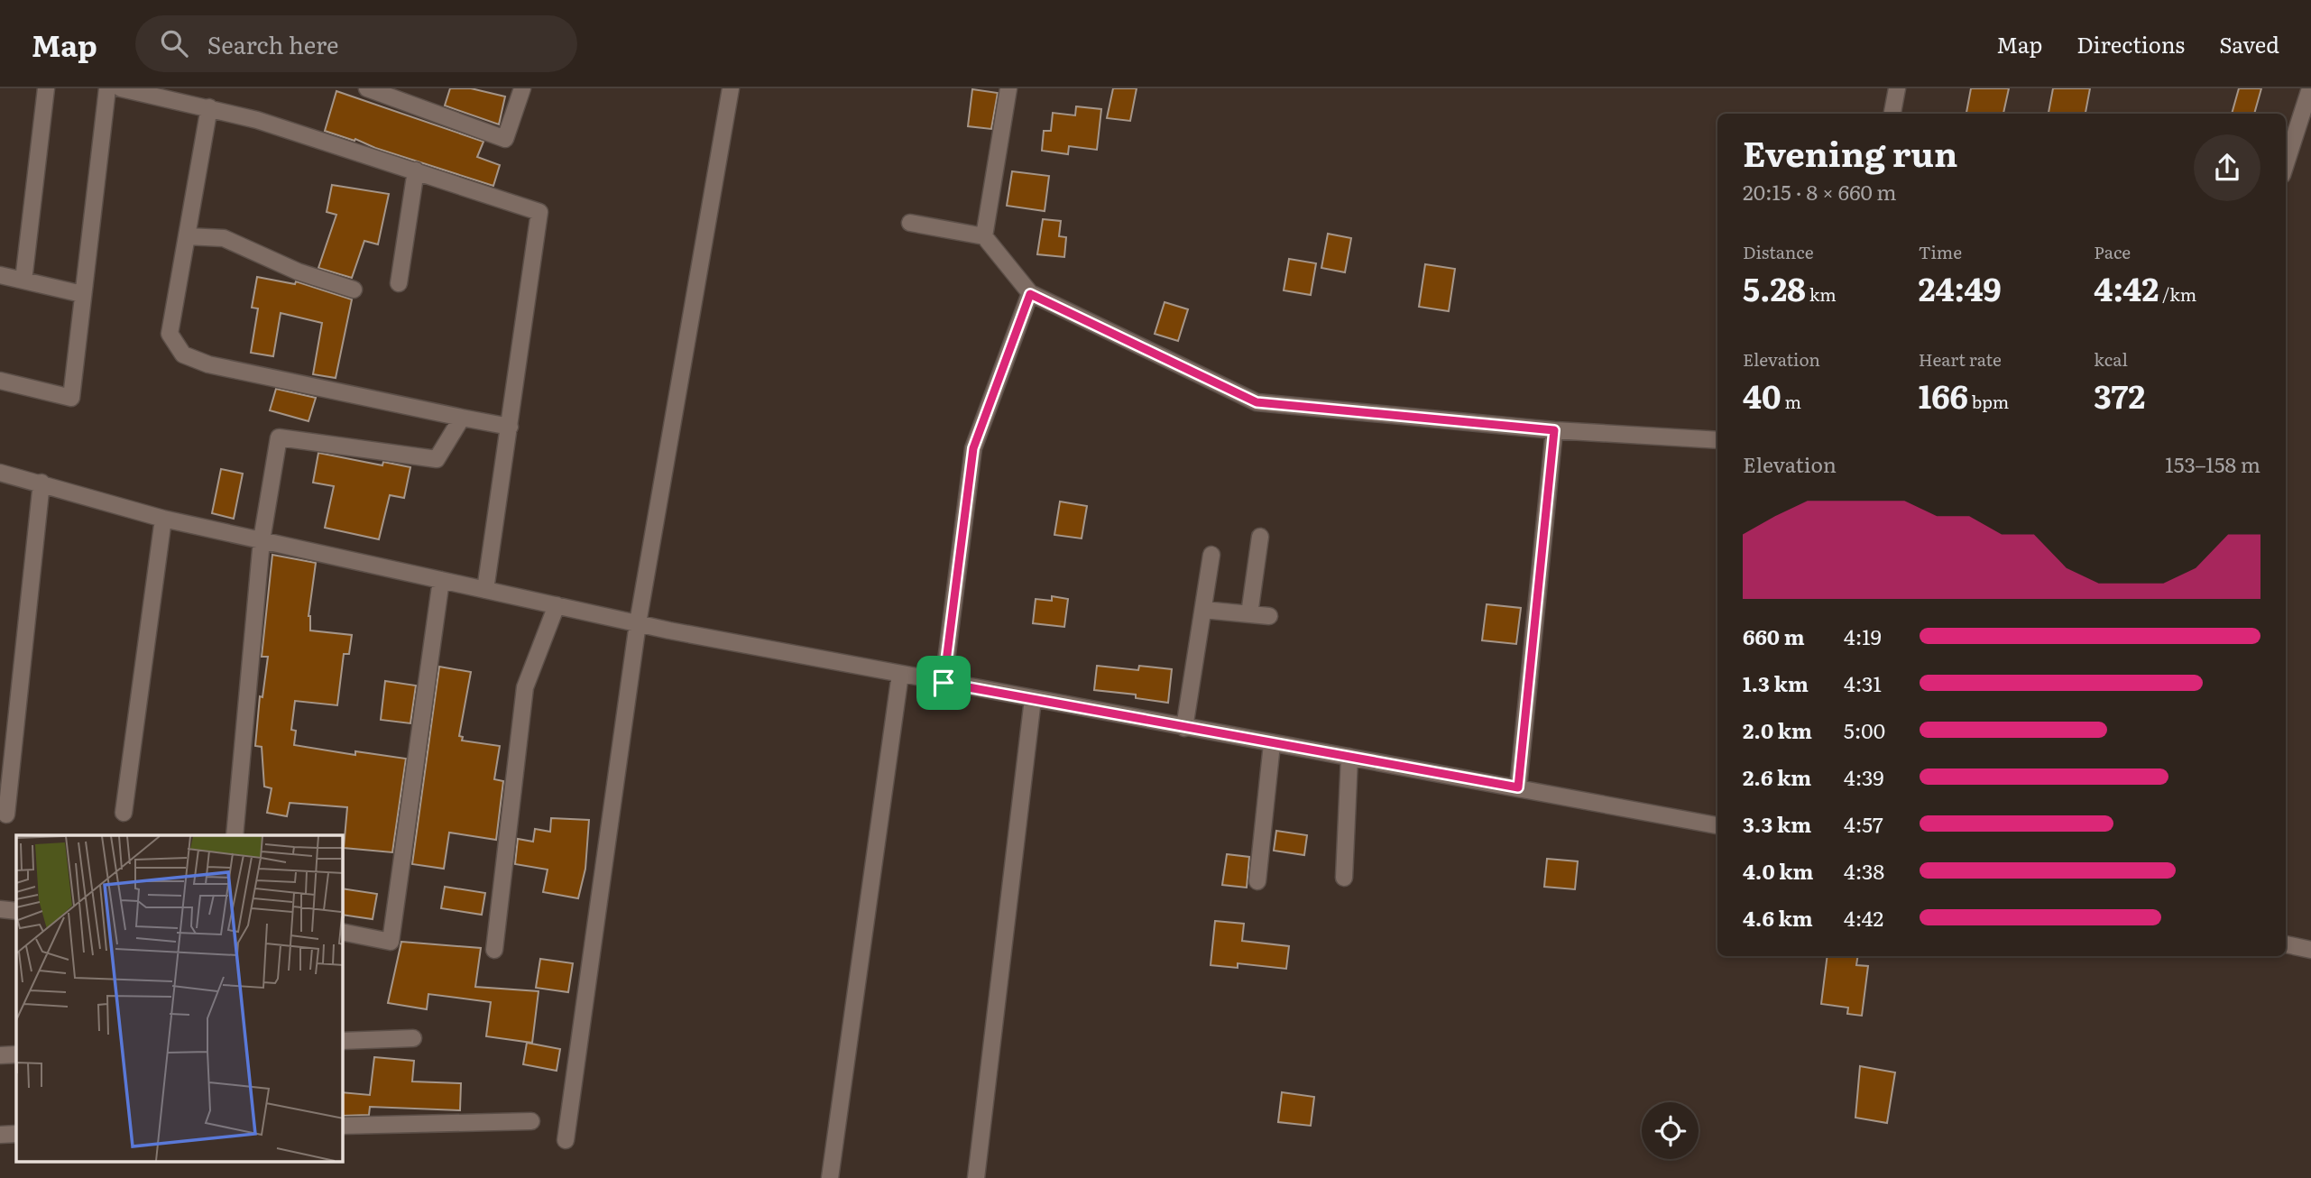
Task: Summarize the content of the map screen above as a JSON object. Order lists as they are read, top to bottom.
{
  "page": {
    "header": "Map",
    "search": "Search here",
    "nav": ["Map", "Directions", "Saved"],
    "heading": ["Evening run", "20:15 · 8 × 660 m"],
    "stats": [
      ["Distance", "5.28 km"],
      ["Time", "24:49"],
      ["Pace", "4:42 /km"],
      ["Elevation", "40 m"],
      ["Heart rate", "166 bpm"],
      ["kcal", "372"]
    ],
    "chart": ["Elevation", "153–158 m"],
    "list": [
      {
        "name": "660 m",
        "note": "4:19"
      },
      {
        "name": "1.3 km",
        "note": "4:31"
      },
      {
        "name": "2.0 km",
        "note": "5:00"
      },
      {
        "name": "2.6 km",
        "note": "4:39"
      },
      {
        "name": "3.3 km",
        "note": "4:57"
      },
      {
        "name": "4.0 km",
        "note": "4:38"
      },
      {
        "name": "4.6 km",
        "note": "4:42"
      }
    ]
  }
}
